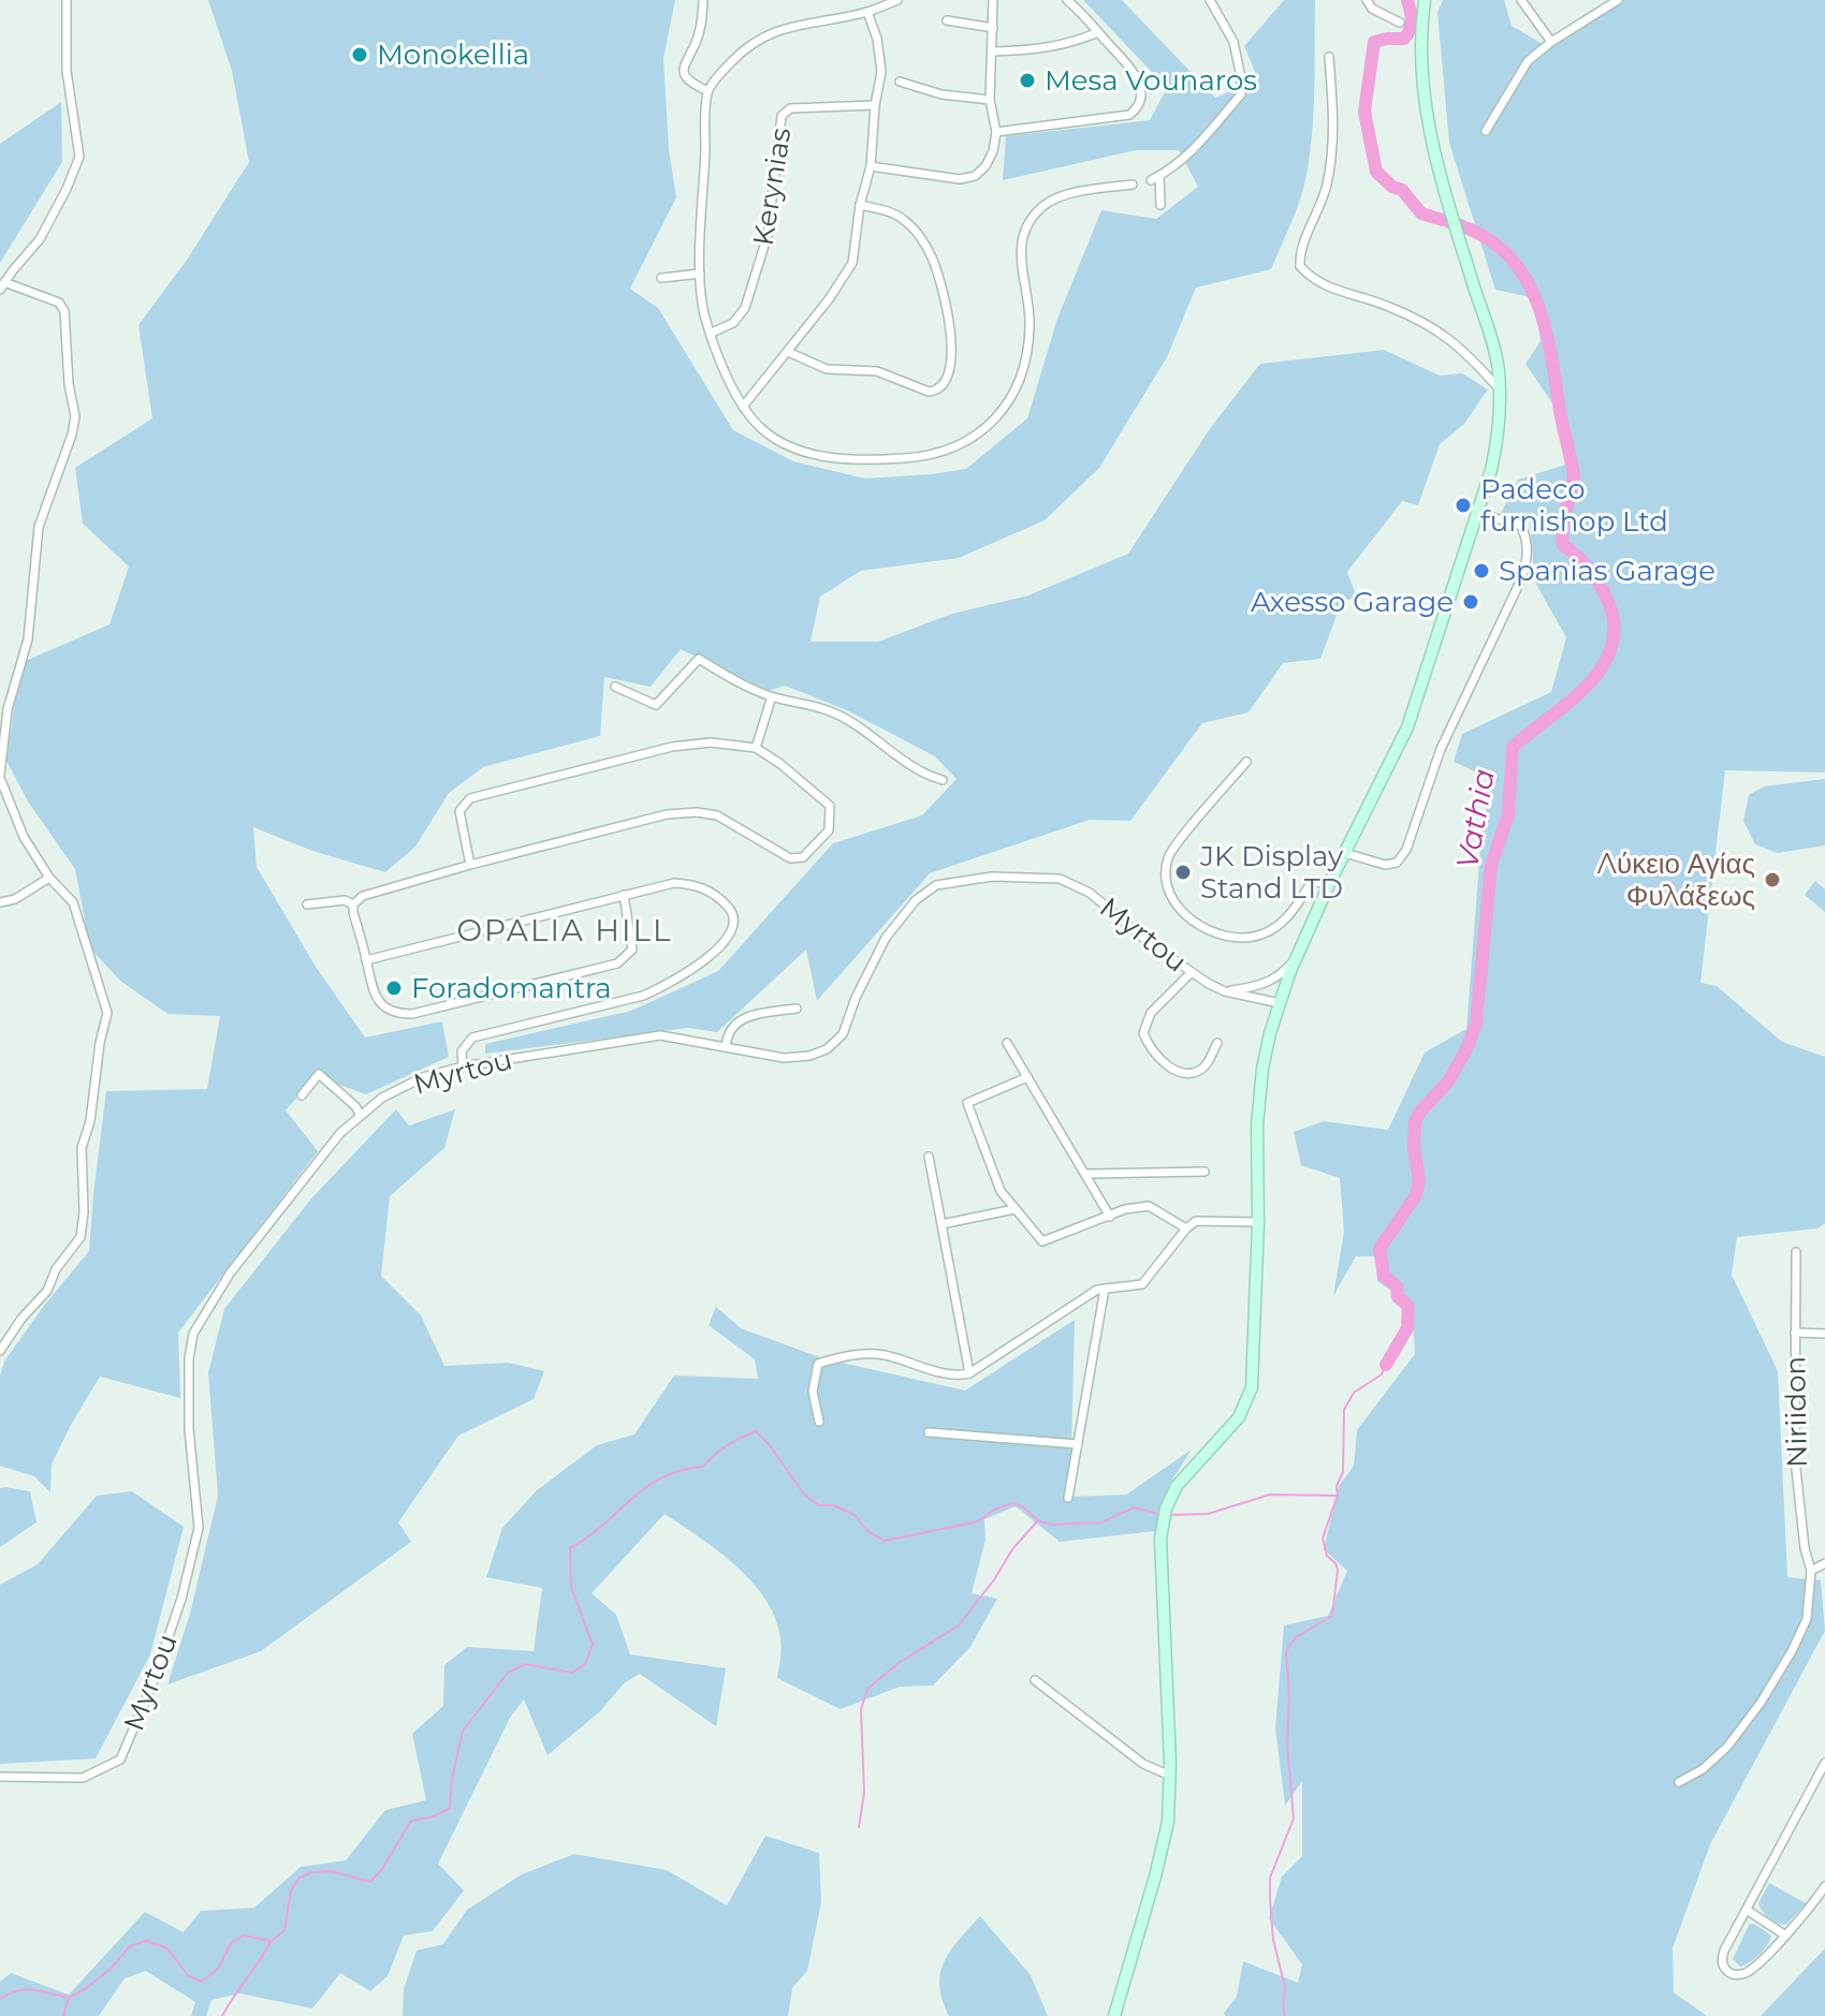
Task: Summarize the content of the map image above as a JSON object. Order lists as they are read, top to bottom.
{
  "streets": {
    "street": ["Kerynias", "Myrtou", "Niriidon"]
  },
  "districts": ["OPALIA HILL"],
  "water": ["Vathia"],
  "places": [
    "Monokellia",
    "Mesa Vounaros",
    "Padeco furnishop Ltd",
    "Spanias Garage",
    "Axesso Garage",
    "JK Display Stand LTD",
    "Λύκειο Αγίας Φυλάξεως",
    "Foradomantra"
  ]
}
